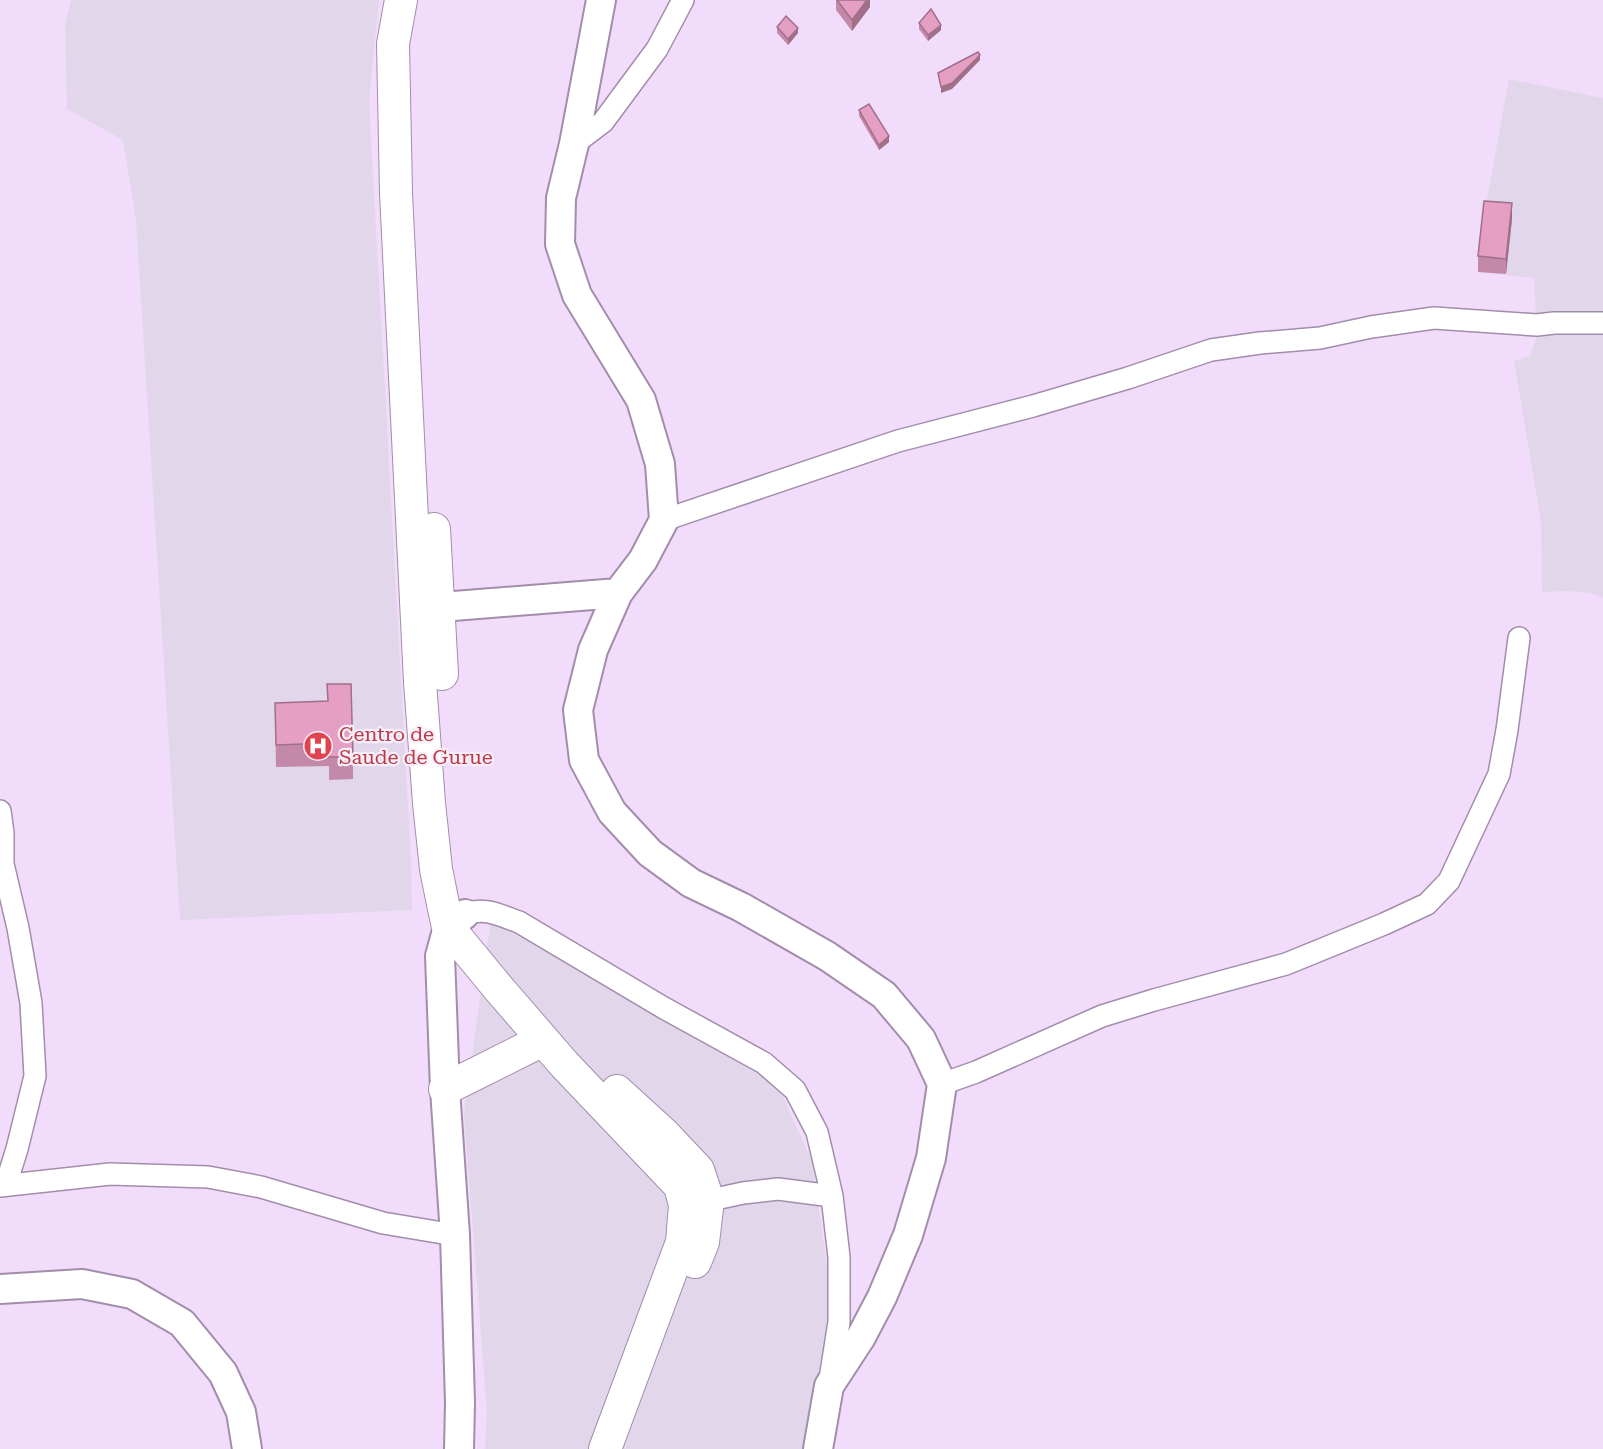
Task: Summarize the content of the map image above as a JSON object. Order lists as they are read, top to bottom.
{
  "places": {
    "hospital": ["Centro de Saude de Gurue"]
  }
}
